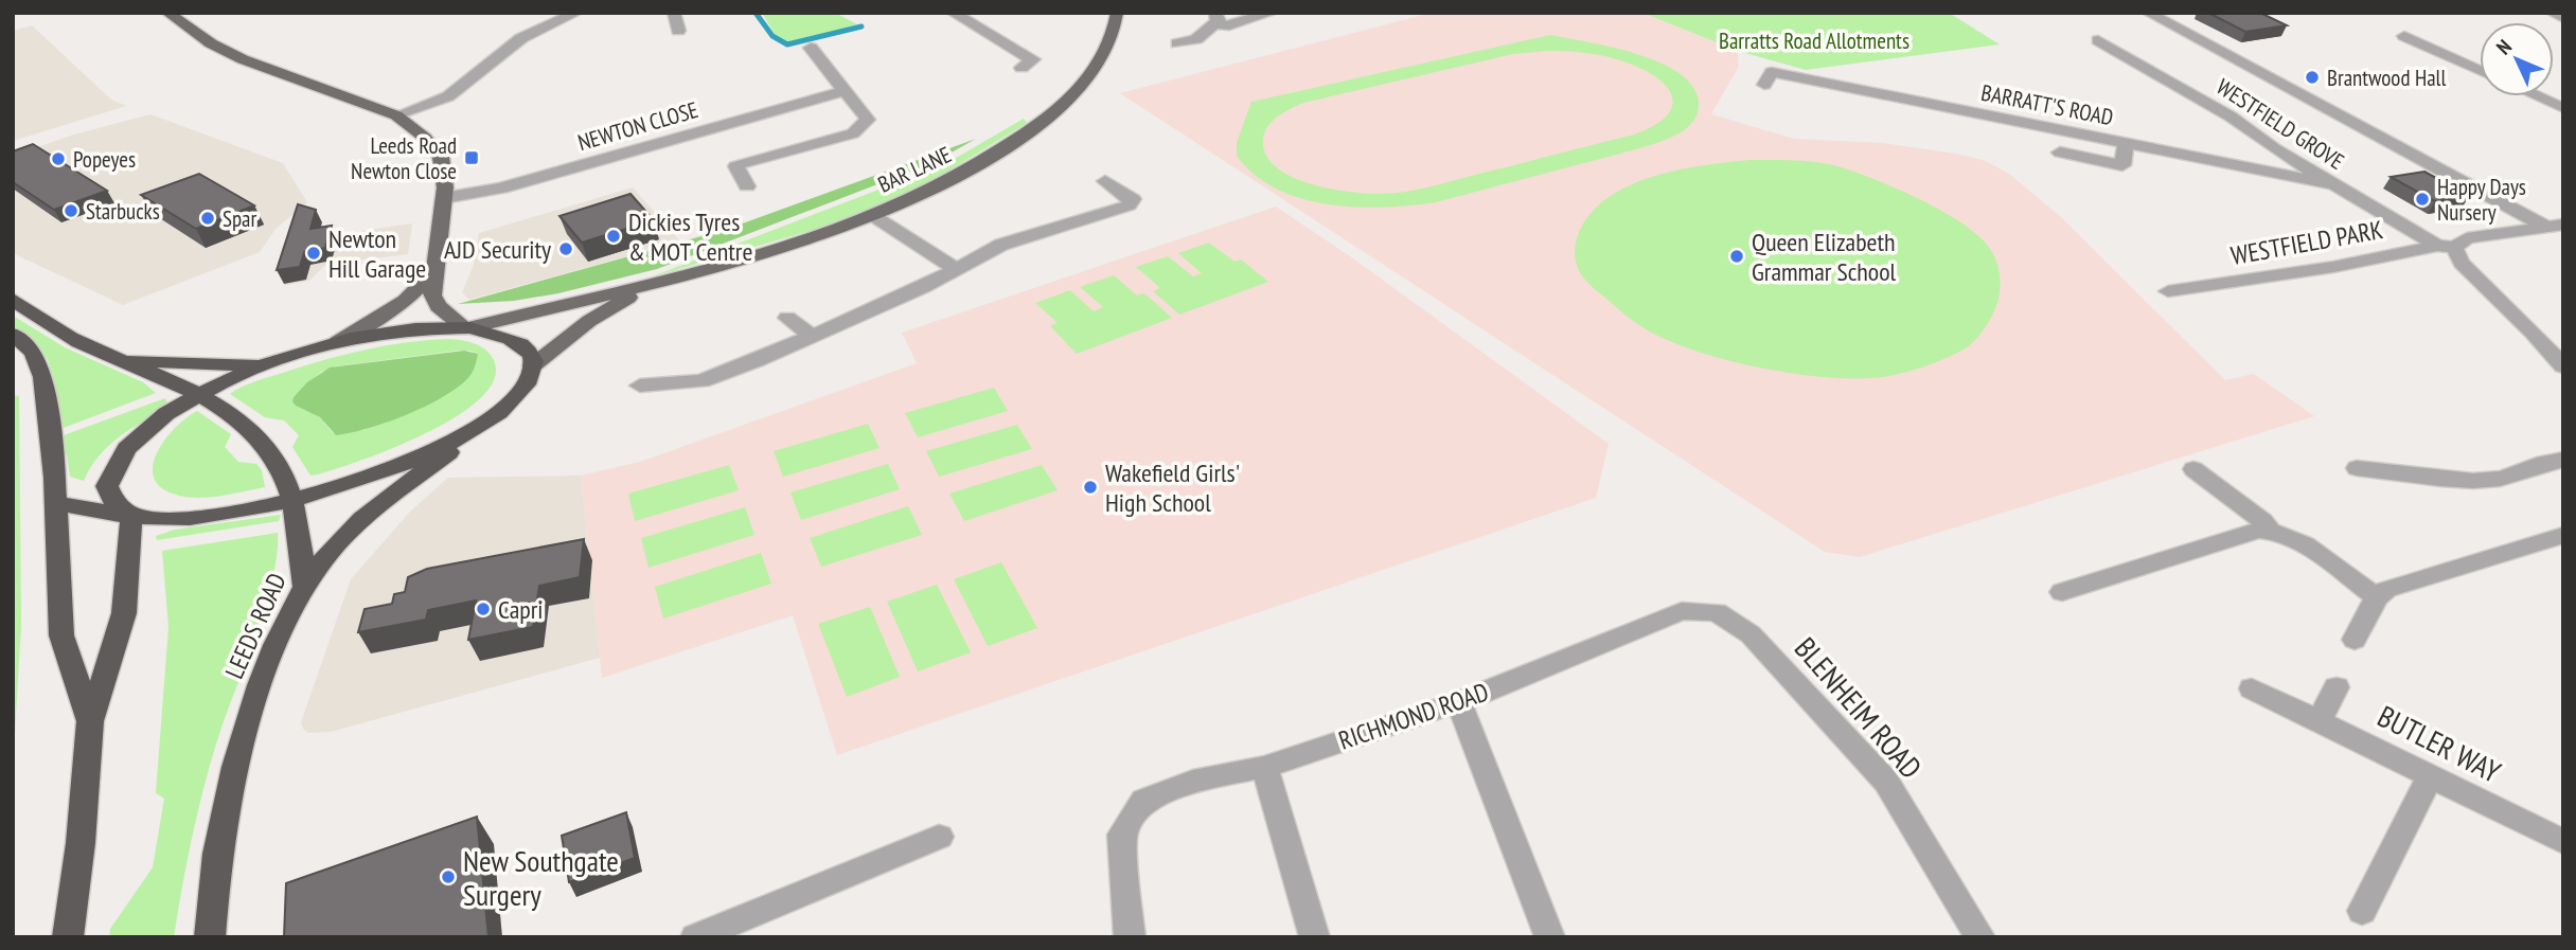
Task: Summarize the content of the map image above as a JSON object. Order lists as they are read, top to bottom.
{
  "streets": {
    "highway": ["LEEDS ROAD"],
    "main road": ["BAR LANE"],
    "street": [
      "BARRATT'S ROAD",
      "WESTFIELD GROVE",
      "NEWTON CLOSE",
      "WESTFIELD PARK",
      "BLENHEIM ROAD",
      "RICHMOND ROAD",
      "BUTLER WAY"
    ]
  },
  "crossings": [
    ["BARRATT'S ROAD", "WESTFIELD GROVE"],
    ["WESTFIELD GROVE", "WESTFIELD PARK"],
    ["BLENHEIM ROAD", "RICHMOND ROAD"]
  ],
  "parks": ["Barratts Road Allotments"],
  "places": {
    "other": [
      "Brantwood Hall",
      "Popeyes",
      "Happy Days Nursery",
      "Starbucks",
      "Spar",
      "Dickies Tyres & MOT Centre",
      "AJD Security",
      "Newton Hill Garage",
      "Queen Elizabeth Grammar School",
      "Wakefield Girls' High School",
      "Capri",
      "New Southgate Surgery"
    ],
    "transit": ["Leeds Road Newton Close"]
  },
  "north": "top left"
}
